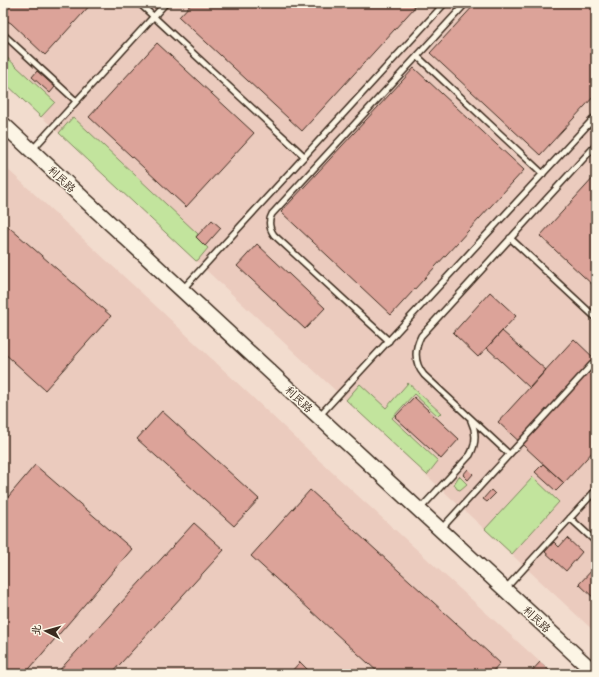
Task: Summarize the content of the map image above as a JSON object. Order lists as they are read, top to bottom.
{
  "streets": {
    "main road": ["利民路"]
  },
  "north": "left"
}
